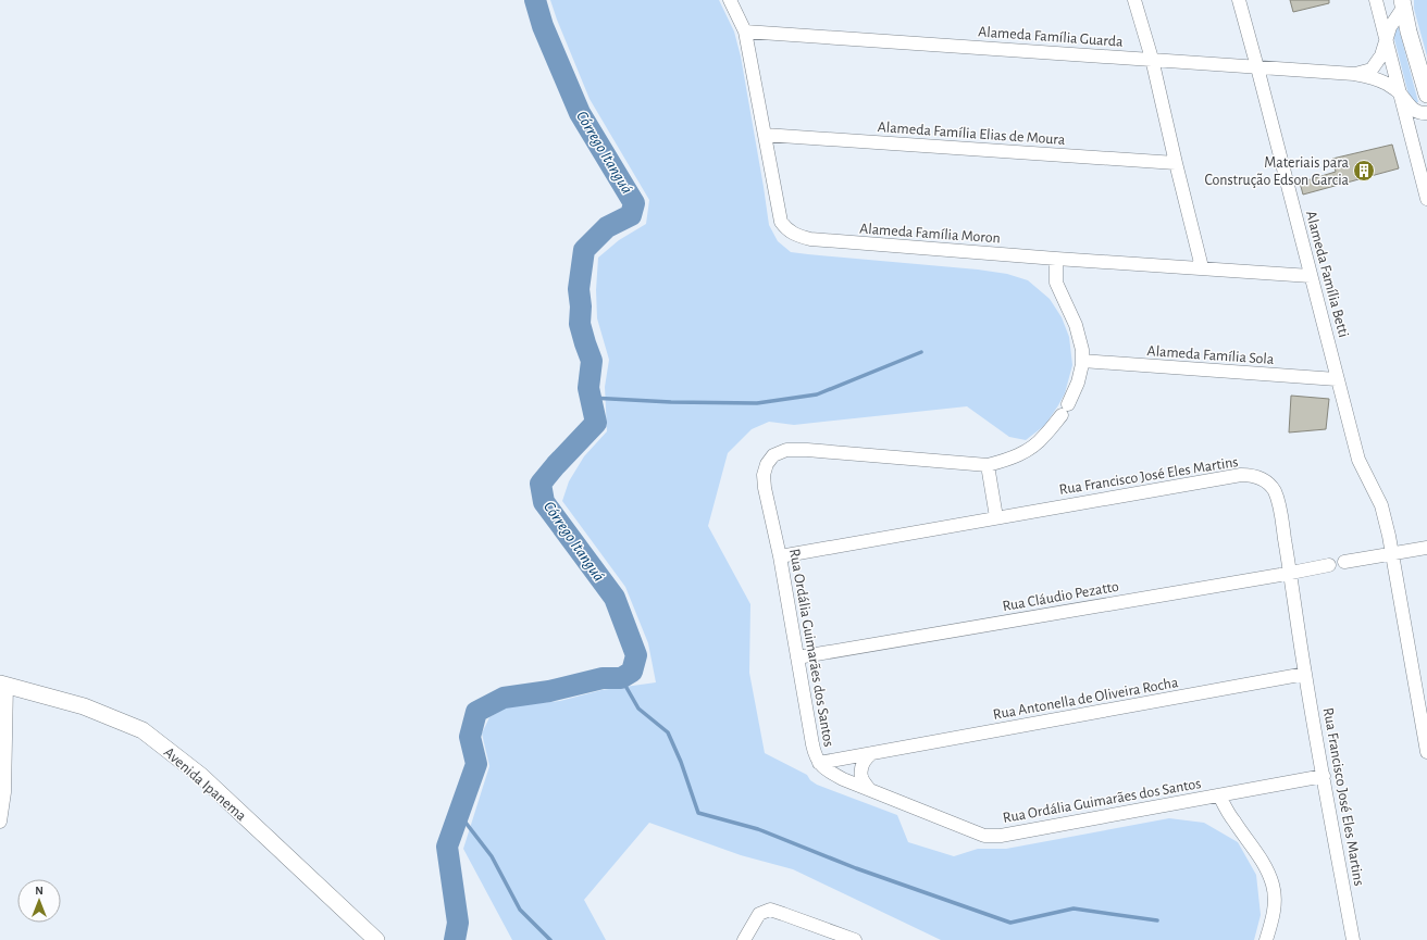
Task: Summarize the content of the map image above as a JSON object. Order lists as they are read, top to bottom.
{
  "streets": {
    "main road": ["Avenida Ipanema"],
    "street": [
      "Alameda Família Guarda",
      "Alameda Família Elias de Moura",
      "Alameda Família Moron",
      "Alameda Família Betti",
      "Alameda Família Sola",
      "Rua Francisco José Eles Martins",
      "Rua Cláudio Pezatto",
      "Rua Ordália Guimarães dos Santos",
      "Rua Antonella de Oliveira Rocha"
    ]
  },
  "crossings": [
    ["Alameda Família Guarda", "Alameda Família Moron"],
    ["Alameda Família Guarda", "Alameda Família Betti"],
    ["Alameda Família Elias de Moura", "Alameda Família Moron"],
    ["Alameda Família Moron", "Alameda Família Betti"],
    ["Alameda Família Moron", "Rua Ordália Guimarães dos Santos"],
    ["Alameda Família Betti", "Alameda Família Sola"],
    ["Alameda Família Sola", "Rua Ordália Guimarães dos Santos"],
    ["Rua Francisco José Eles Martins", "Rua Cláudio Pezatto"],
    ["Rua Francisco José Eles Martins", "Rua Ordália Guimarães dos Santos"],
    ["Rua Francisco José Eles Martins", "Rua Antonella de Oliveira Rocha"],
    ["Rua Cláudio Pezatto", "Rua Ordália Guimarães dos Santos"],
    ["Rua Ordália Guimarães dos Santos", "Rua Antonella de Oliveira Rocha"]
  ],
  "water": ["Córrego Itanguá"],
  "places": {
    "building": ["Materiais para Construção Edson Garcia"]
  },
  "north": "top"
}
